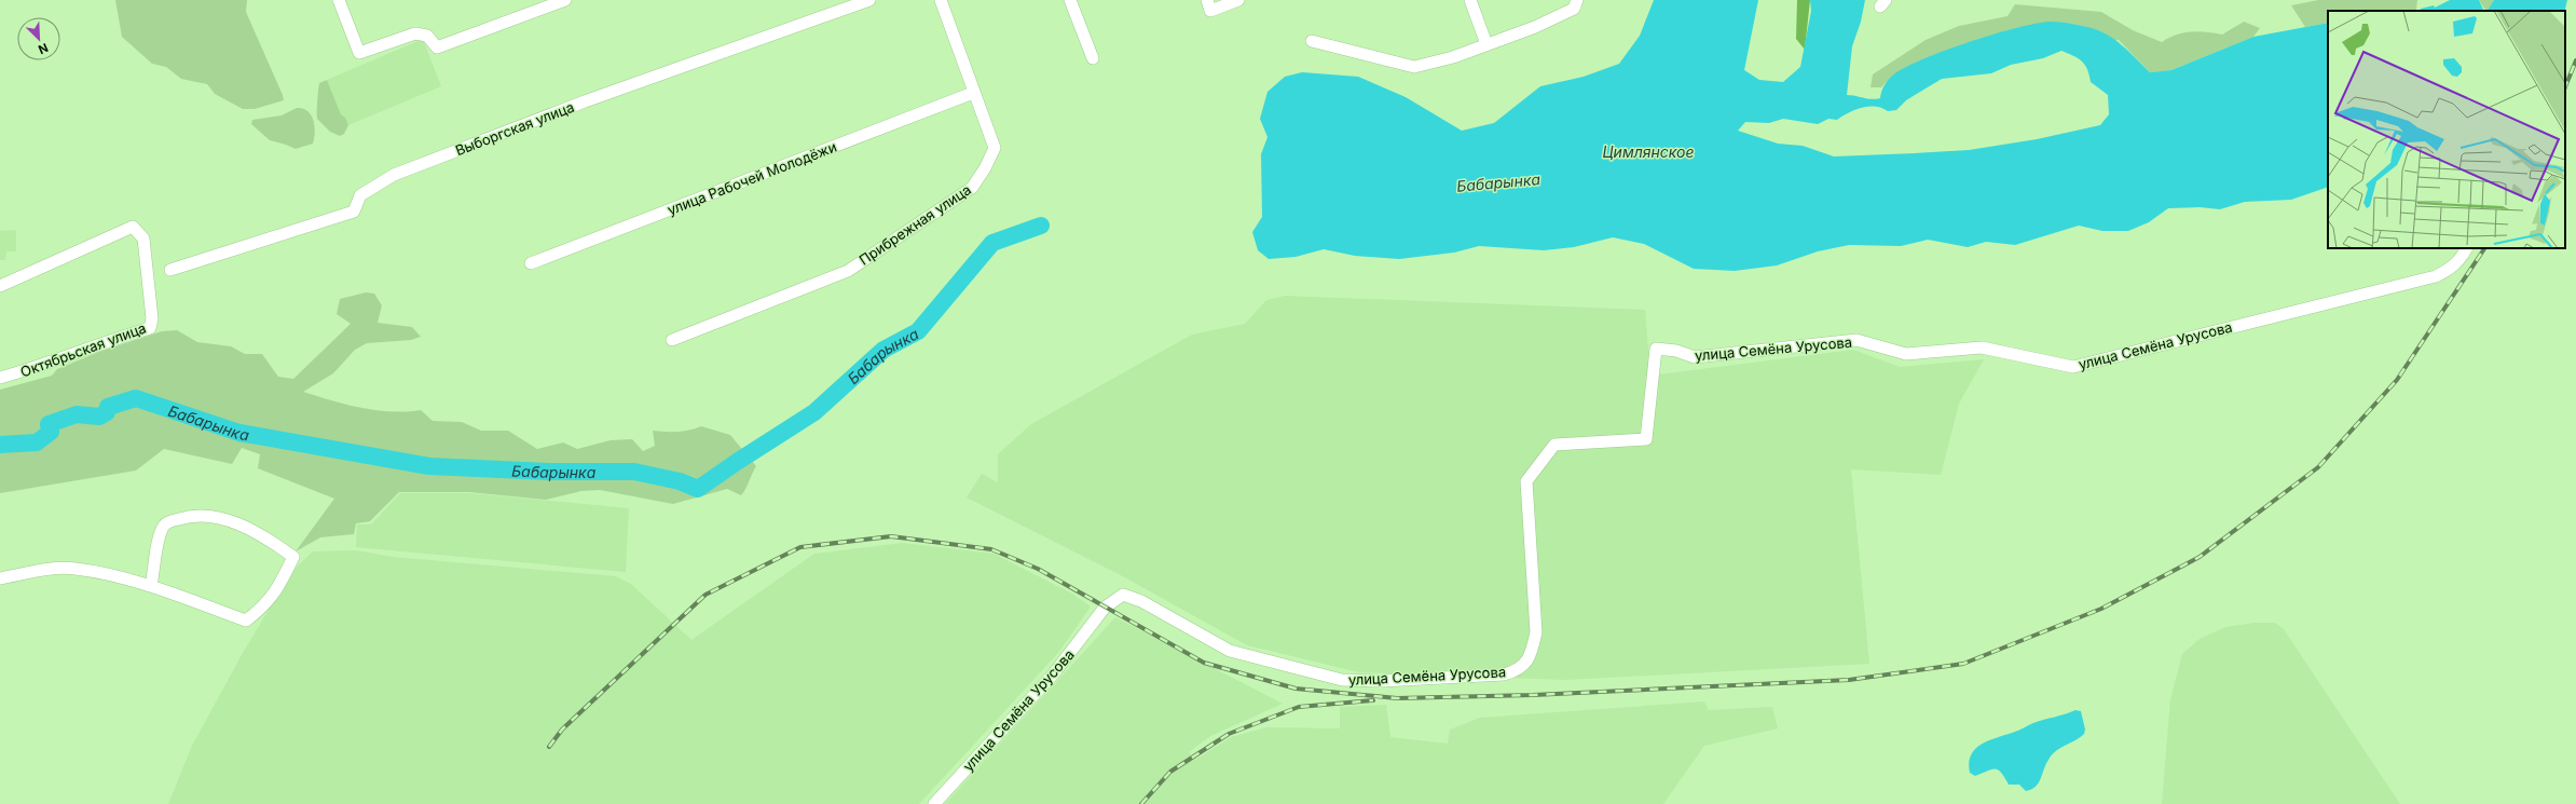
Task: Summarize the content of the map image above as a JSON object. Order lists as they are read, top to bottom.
{
  "streets": {
    "street": [
      "Выборгская улица",
      "улица Рабочей Молодёжи",
      "Прибрежная улица",
      "улица Семёна Урусова",
      "Октябрьская улица"
    ]
  },
  "crossings": [
    ["улица Рабочей Молодёжи", "Прибрежная улица"]
  ],
  "water": ["Цимлянское", "Бабарынка"],
  "north": "bottom right"
}
